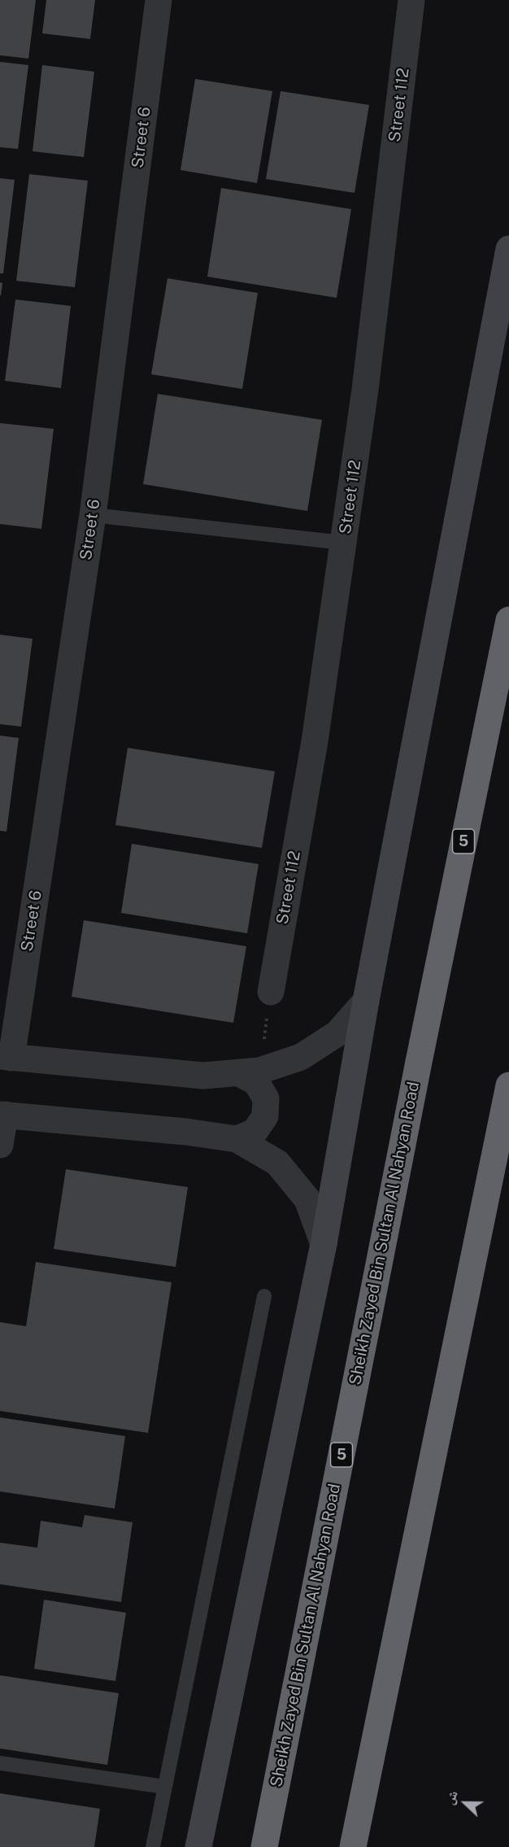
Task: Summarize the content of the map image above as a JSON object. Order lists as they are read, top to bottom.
{
  "streets": {
    "highway": ["5", "Sheikh Zayed Bin Sultan Al Nahyan Road"],
    "street": ["Street 112", "Street 6"]
  },
  "north": "left"
}
